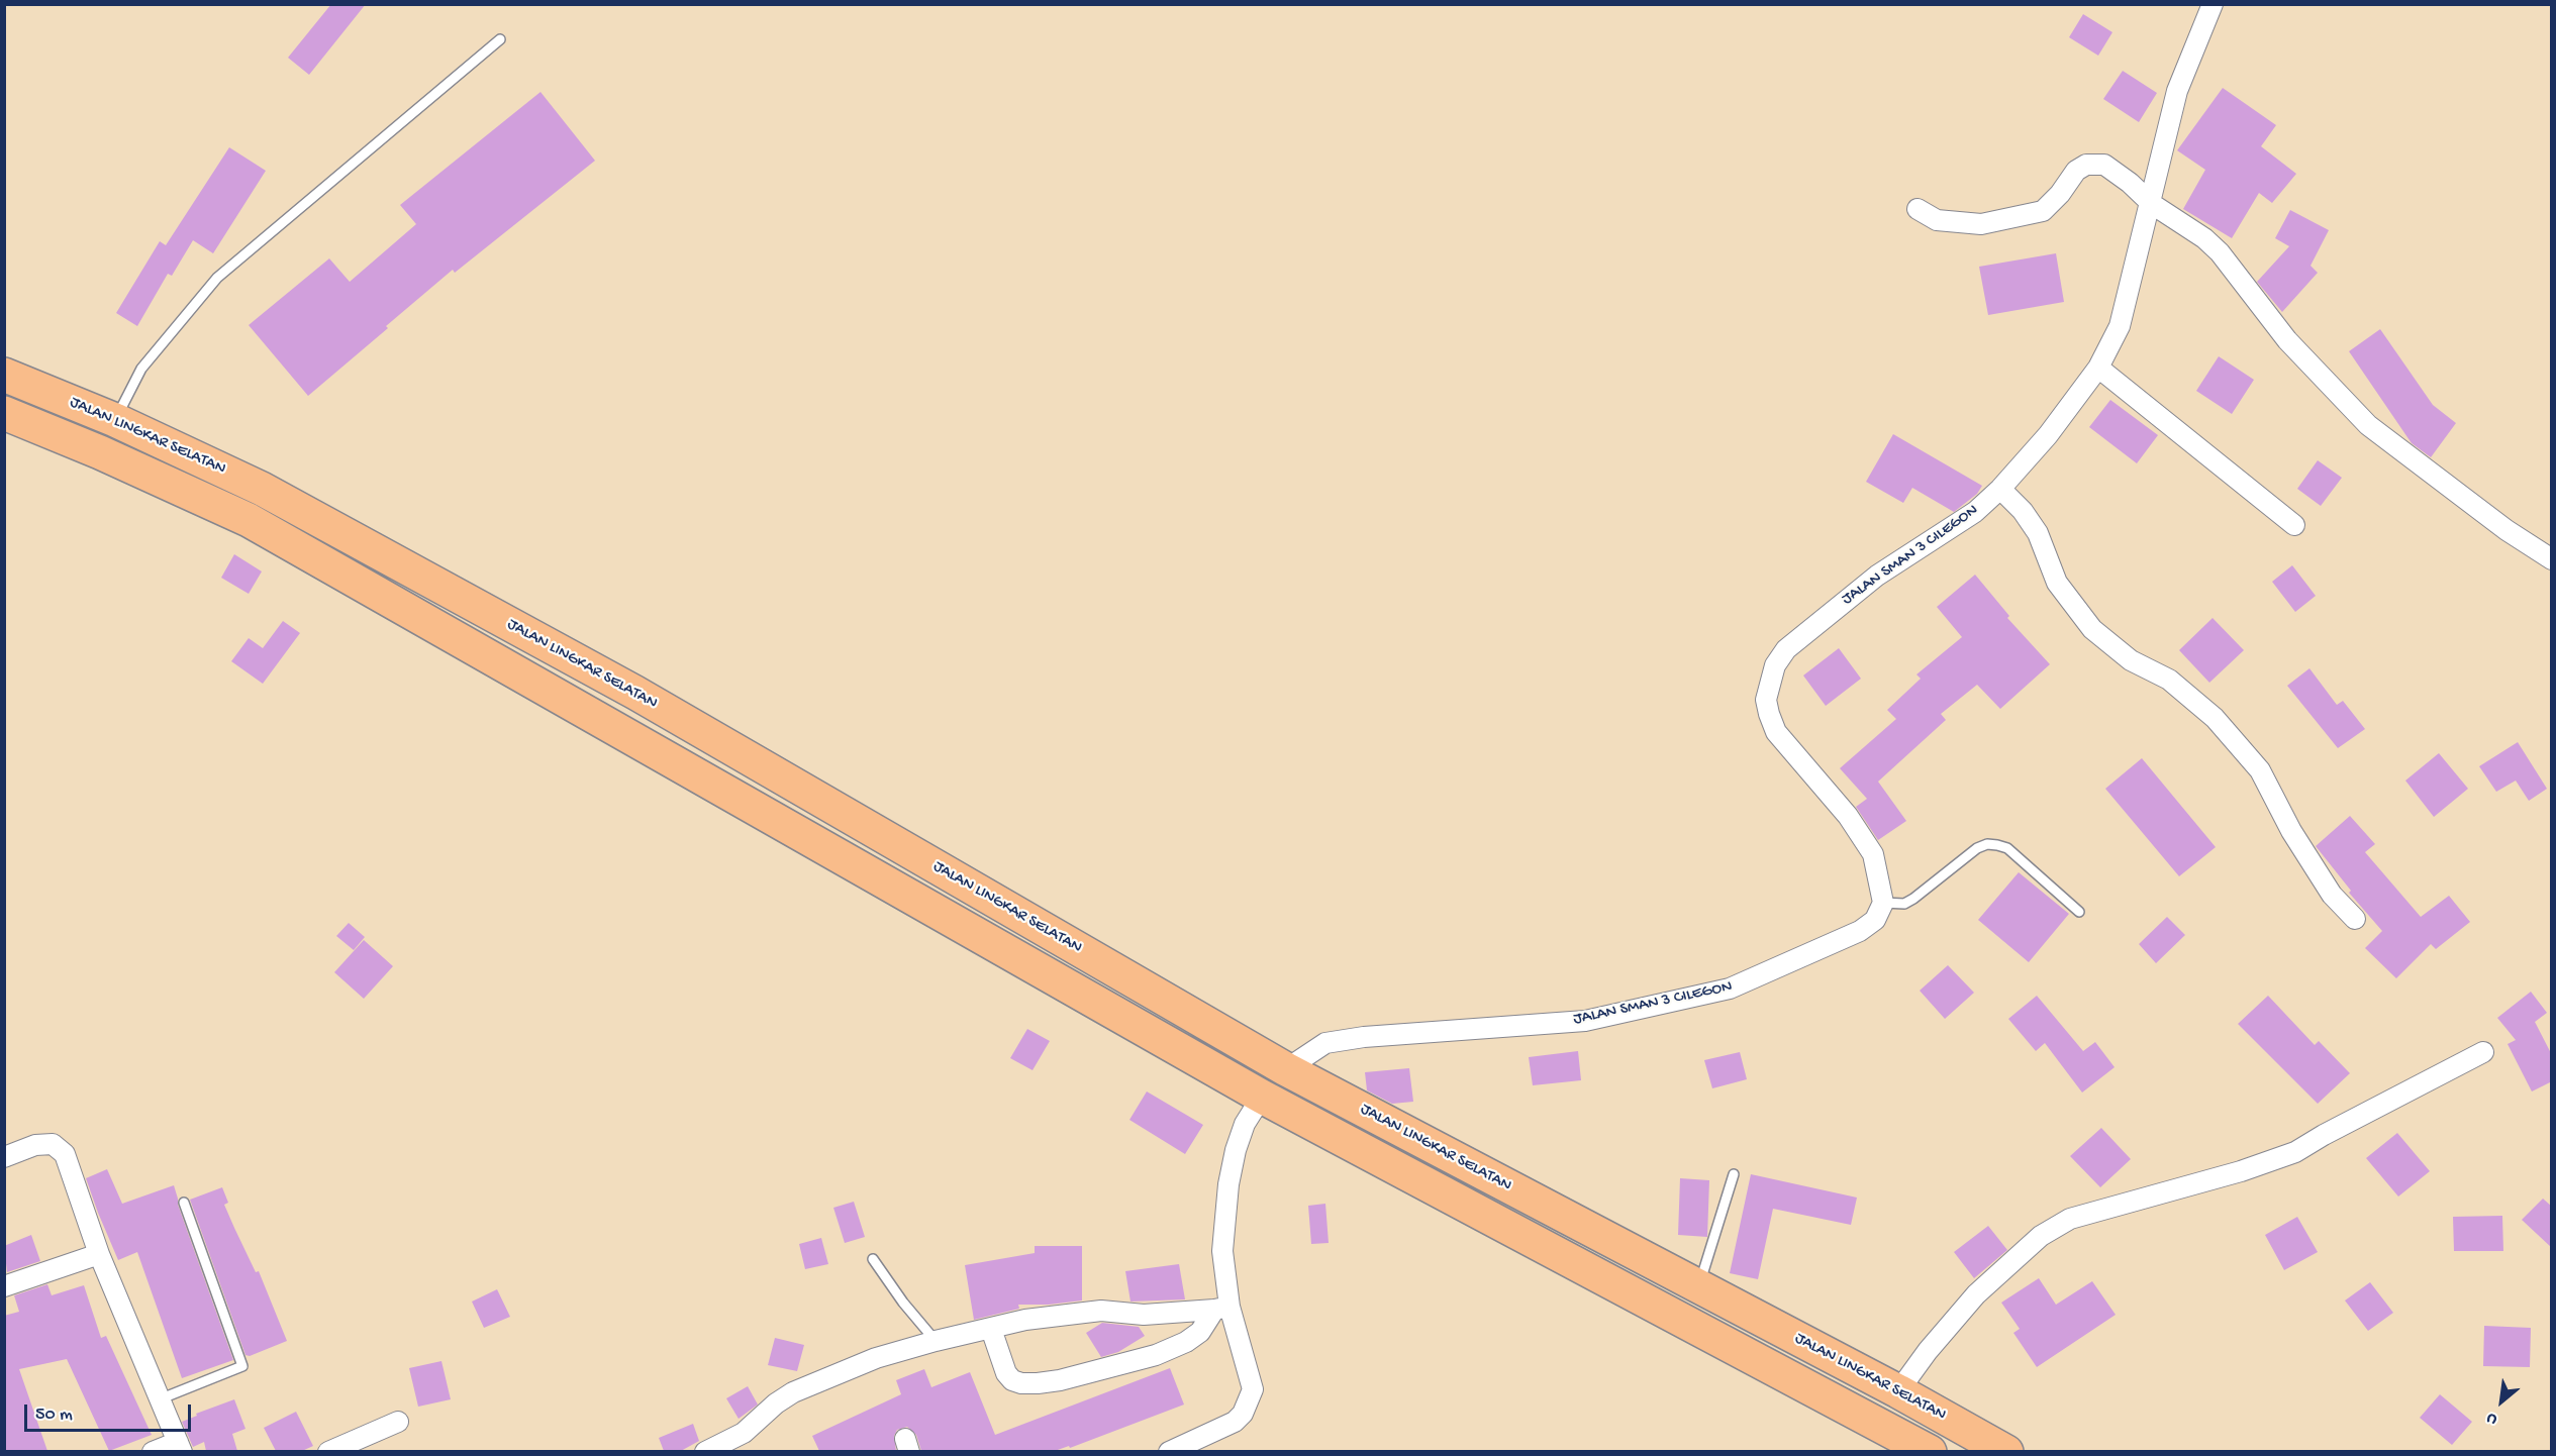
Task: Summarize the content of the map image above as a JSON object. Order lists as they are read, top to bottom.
{
  "streets": {
    "highway": ["JALAN LINGKAR SELATAN"],
    "street": ["JALAN SMAN 3 CILEGON"]
  },
  "crossings": [
    ["JALAN LINGKAR SELATAN", "JALAN SMAN 3 CILEGON"]
  ],
  "scale_bar": "50 m",
  "north": "bottom left"
}
